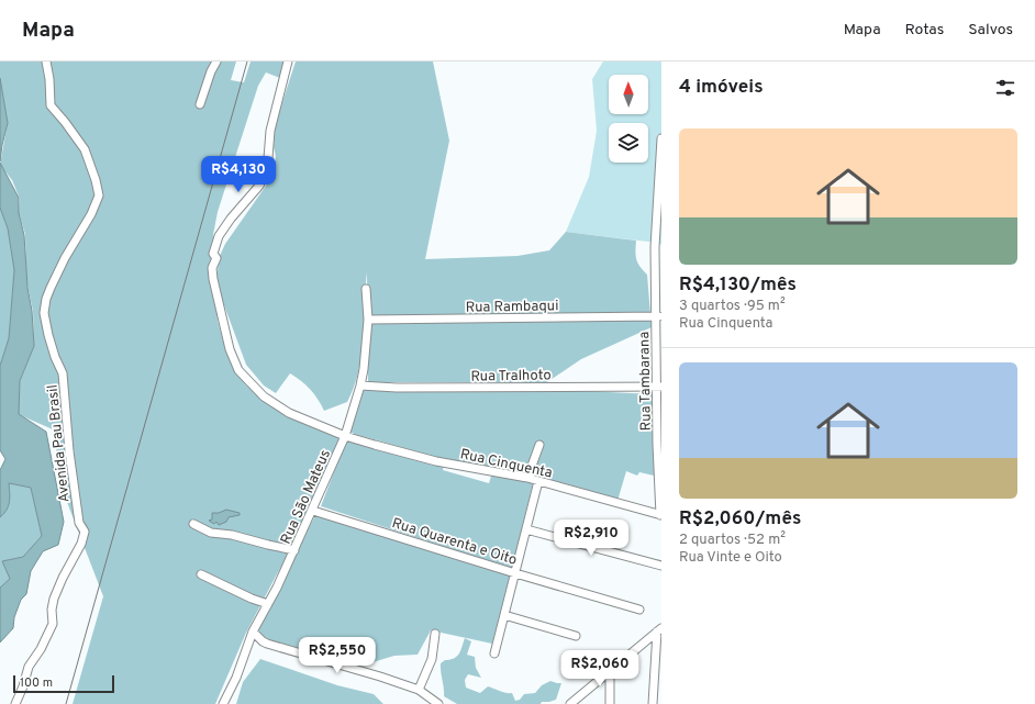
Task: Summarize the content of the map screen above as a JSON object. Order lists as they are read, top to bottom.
{
  "streets": {
    "street": [
      "Rua Rambaqui",
      "Rua Tralhoto",
      "Rua Tambarana",
      "Avenida Pau Brasil",
      "Rua Cinquenta",
      "Rua São Mateus",
      "Rua Quarenta e Oito"
    ]
  },
  "crossings": [
    ["Rua Rambaqui", "Rua Tambarana"],
    ["Rua Rambaqui", "Rua São Mateus"],
    ["Rua Tralhoto", "Rua Tambarana"],
    ["Rua Tralhoto", "Rua São Mateus"],
    ["Rua Tambarana", "Rua Cinquenta"],
    ["Rua Cinquenta", "Rua São Mateus"],
    ["Rua São Mateus", "Rua Quarenta e Oito"]
  ],
  "scale_bar": "100 m",
  "north": "top",
  "page": {
    "header": "Mapa",
    "nav": ["Mapa", "Rotas", "Salvos"],
    "heading": "4 imóveis",
    "list": [
      {
        "name": "R$4,130/mês",
        "note": "3 quartos · 95 m² · Rua Cinquenta"
      },
      {
        "name": "R$2,060/mês",
        "note": "2 quartos · 52 m² · Rua Vinte e Oito"
      }
    ],
    "price": [
      "R$4,130",
      "R$2,910",
      "R$2,550",
      "R$2,060"
    ],
    "scale": "100 m"
  }
}
